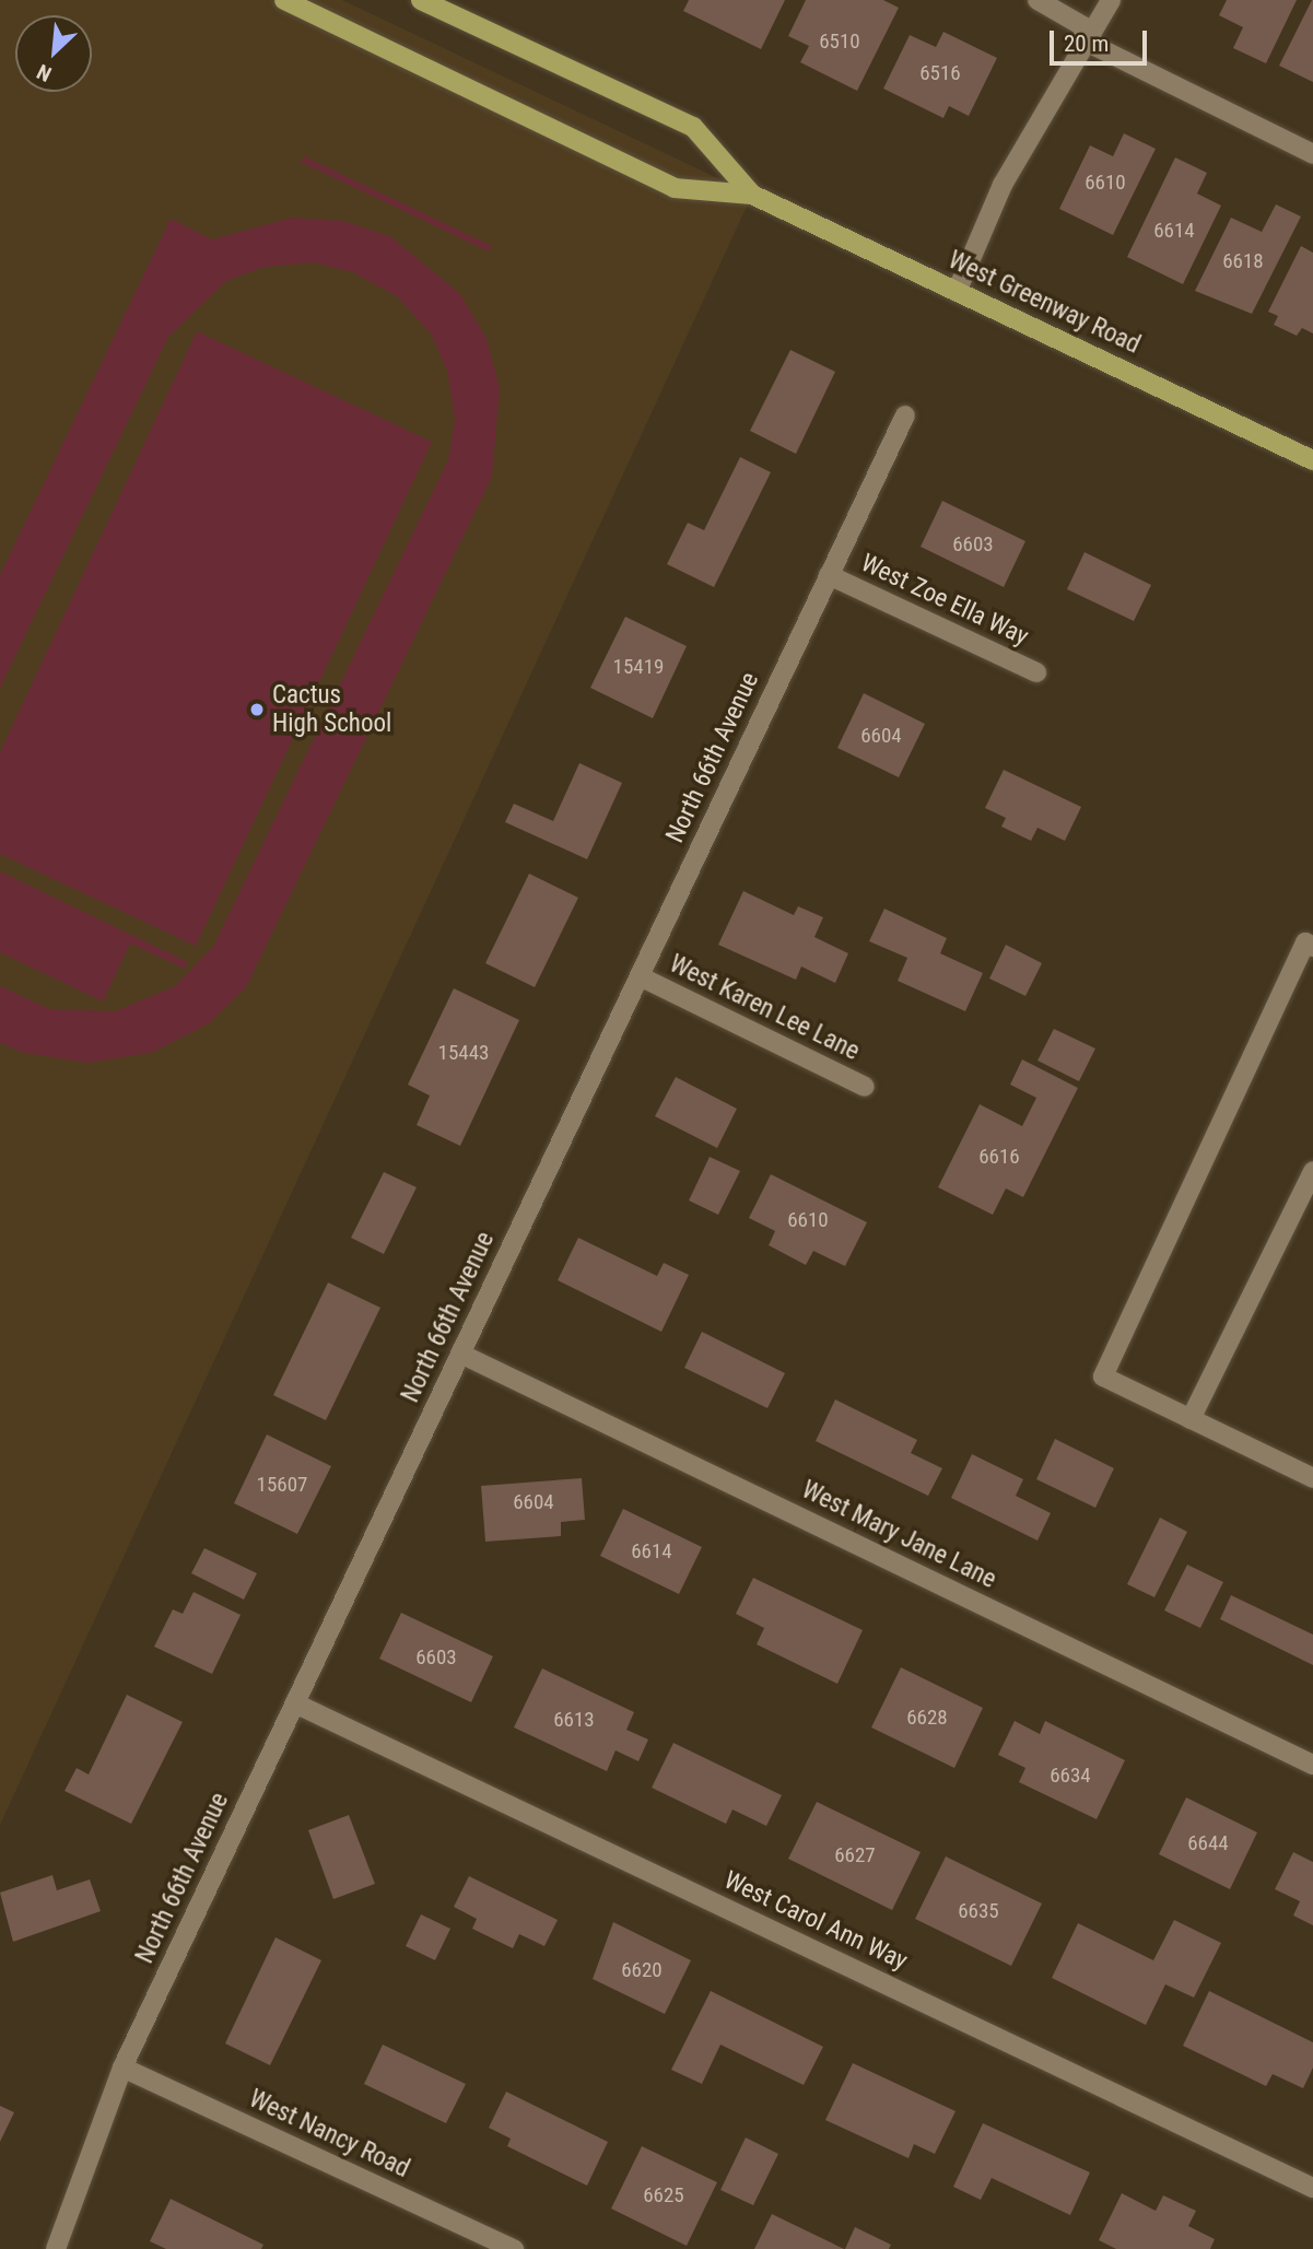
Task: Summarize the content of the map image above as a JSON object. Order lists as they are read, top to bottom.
{
  "streets": {
    "main road": ["West Greenway Road"],
    "street": [
      "West Zoe Ella Way",
      "North 66th Avenue",
      "West Karen Lee Lane",
      "West Mary Jane Lane",
      "West Carol Ann Way",
      "West Nancy Road"
    ]
  },
  "crossings": [
    ["West Zoe Ella Way", "North 66th Avenue"],
    ["North 66th Avenue", "West Karen Lee Lane"],
    ["North 66th Avenue", "West Mary Jane Lane"],
    ["North 66th Avenue", "West Carol Ann Way"],
    ["North 66th Avenue", "West Nancy Road"]
  ],
  "places": ["Cactus High School"],
  "house_numbers": [
    "6510",
    "6516",
    "6610",
    "6614",
    "6618",
    "6603",
    "15419",
    "6604",
    "15443",
    "6616",
    "6610",
    "15607",
    "6604",
    "6614",
    "6603",
    "6628",
    "6613",
    "6634",
    "6644",
    "6627",
    "6635",
    "6620",
    "6625"
  ],
  "scale_bar": "20 m",
  "north": "bottom left"
}
